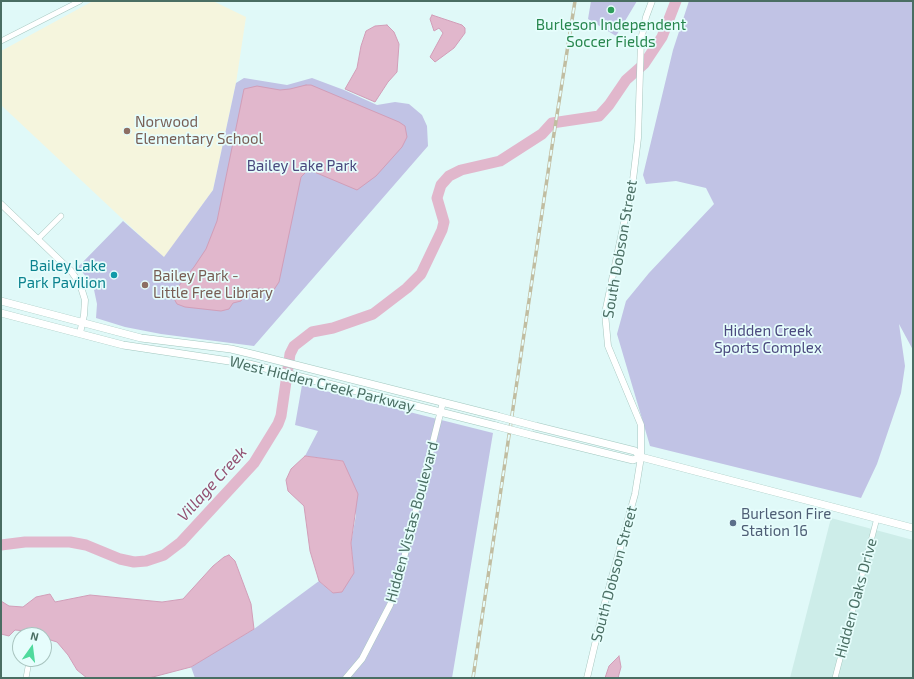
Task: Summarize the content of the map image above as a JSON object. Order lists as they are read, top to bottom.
{
  "streets": {
    "main road": ["West Hidden Creek Parkway"],
    "street": ["South Dobson Street", "Hidden Vistas Boulevard", "Hidden Oaks Drive"]
  },
  "crossings": [
    ["South Dobson Street", "West Hidden Creek Parkway"],
    ["West Hidden Creek Parkway", "Hidden Vistas Boulevard"]
  ],
  "water": ["Village Creek"],
  "parks": ["Bailey Lake Park", "Hidden Creek Sports Complex"],
  "places": [
    "Burleson Independent Soccer Fields",
    "Norwood Elementary School",
    "Bailey Lake Park Pavilion",
    "Bailey Park - Little Free Library",
    "Burleson Fire Station 16"
  ],
  "north": "top"
}
